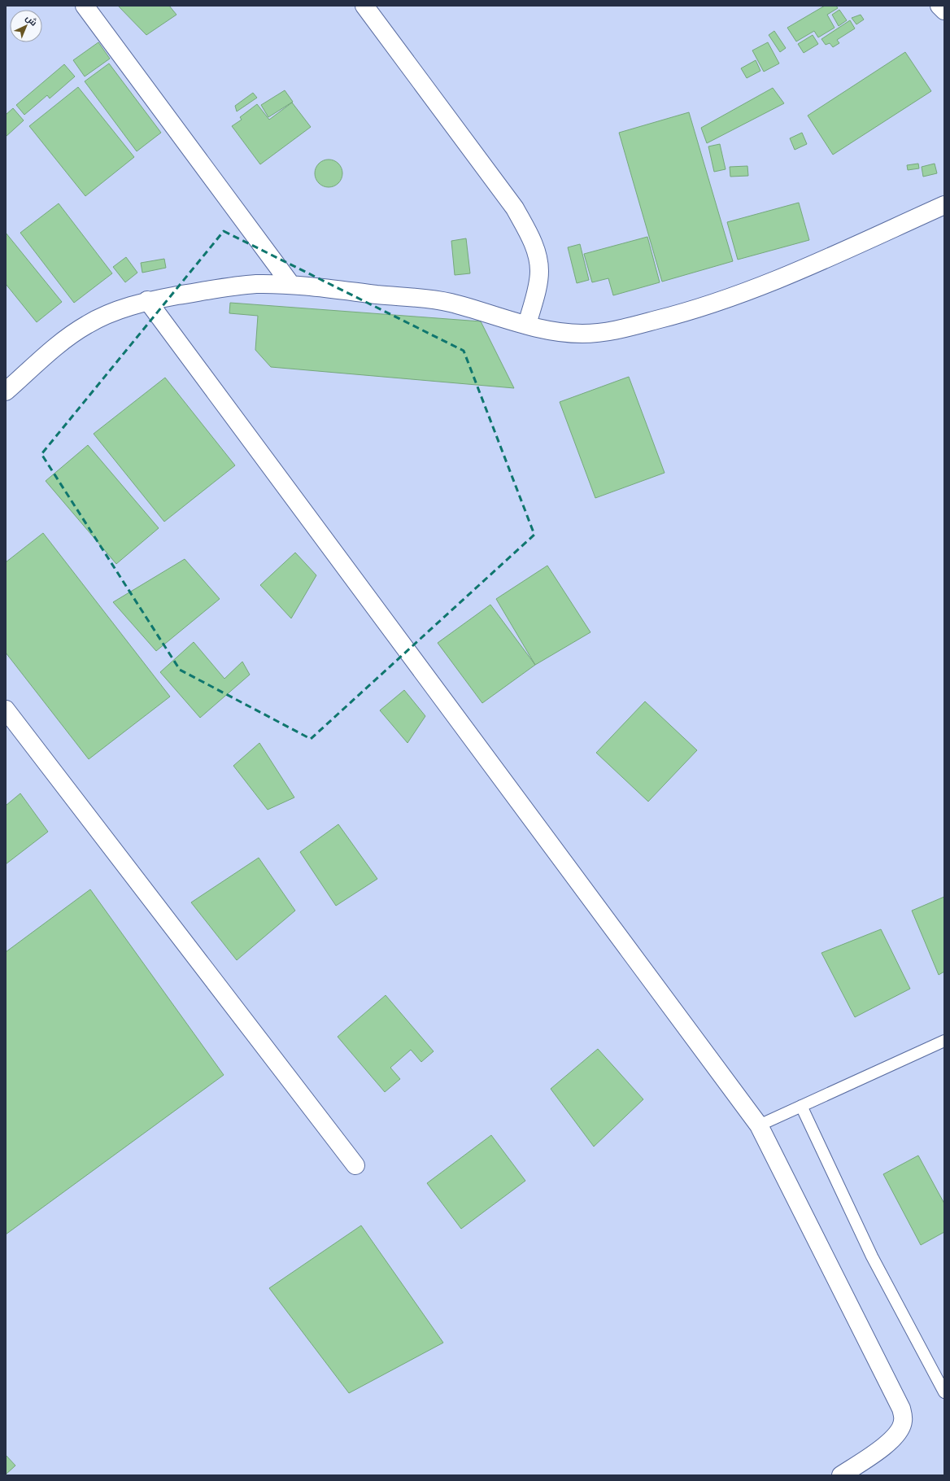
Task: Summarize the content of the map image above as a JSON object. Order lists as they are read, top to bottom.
{
  "north": "top right"
}
